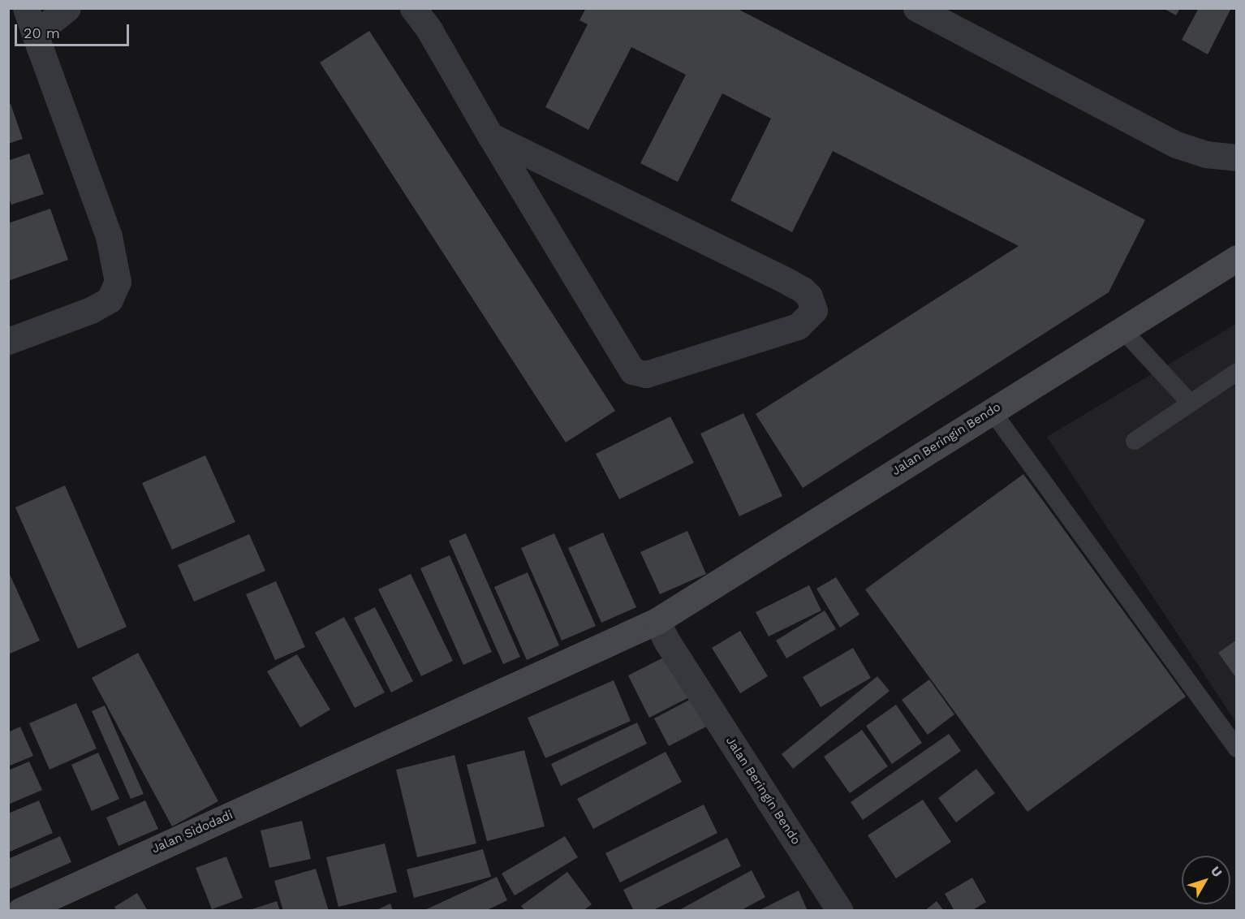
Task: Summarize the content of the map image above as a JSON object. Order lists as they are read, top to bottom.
{
  "streets": {
    "street": ["Jalan Beringin Bendo", "Jalan Sidodadi"]
  },
  "crossings": [
    ["Jalan Beringin Bendo", "Jalan Sidodadi"]
  ],
  "scale_bar": "20 m",
  "north": "top right"
}
